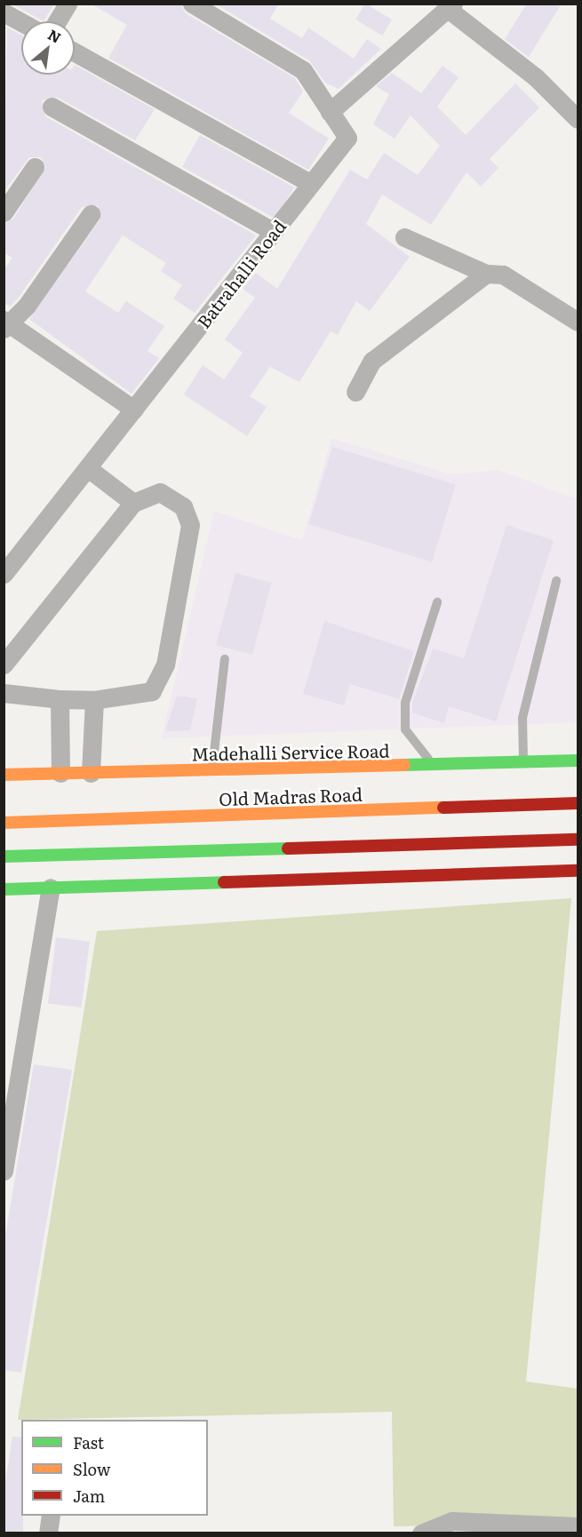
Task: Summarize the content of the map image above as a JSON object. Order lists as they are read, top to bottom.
{
  "streets": {
    "main road": ["Madehalli Service Road", "Old Madras Road"],
    "street": ["Batrahalli Road"]
  },
  "legend": ["Fast", "Slow", "Jam"],
  "north": "top right"
}
